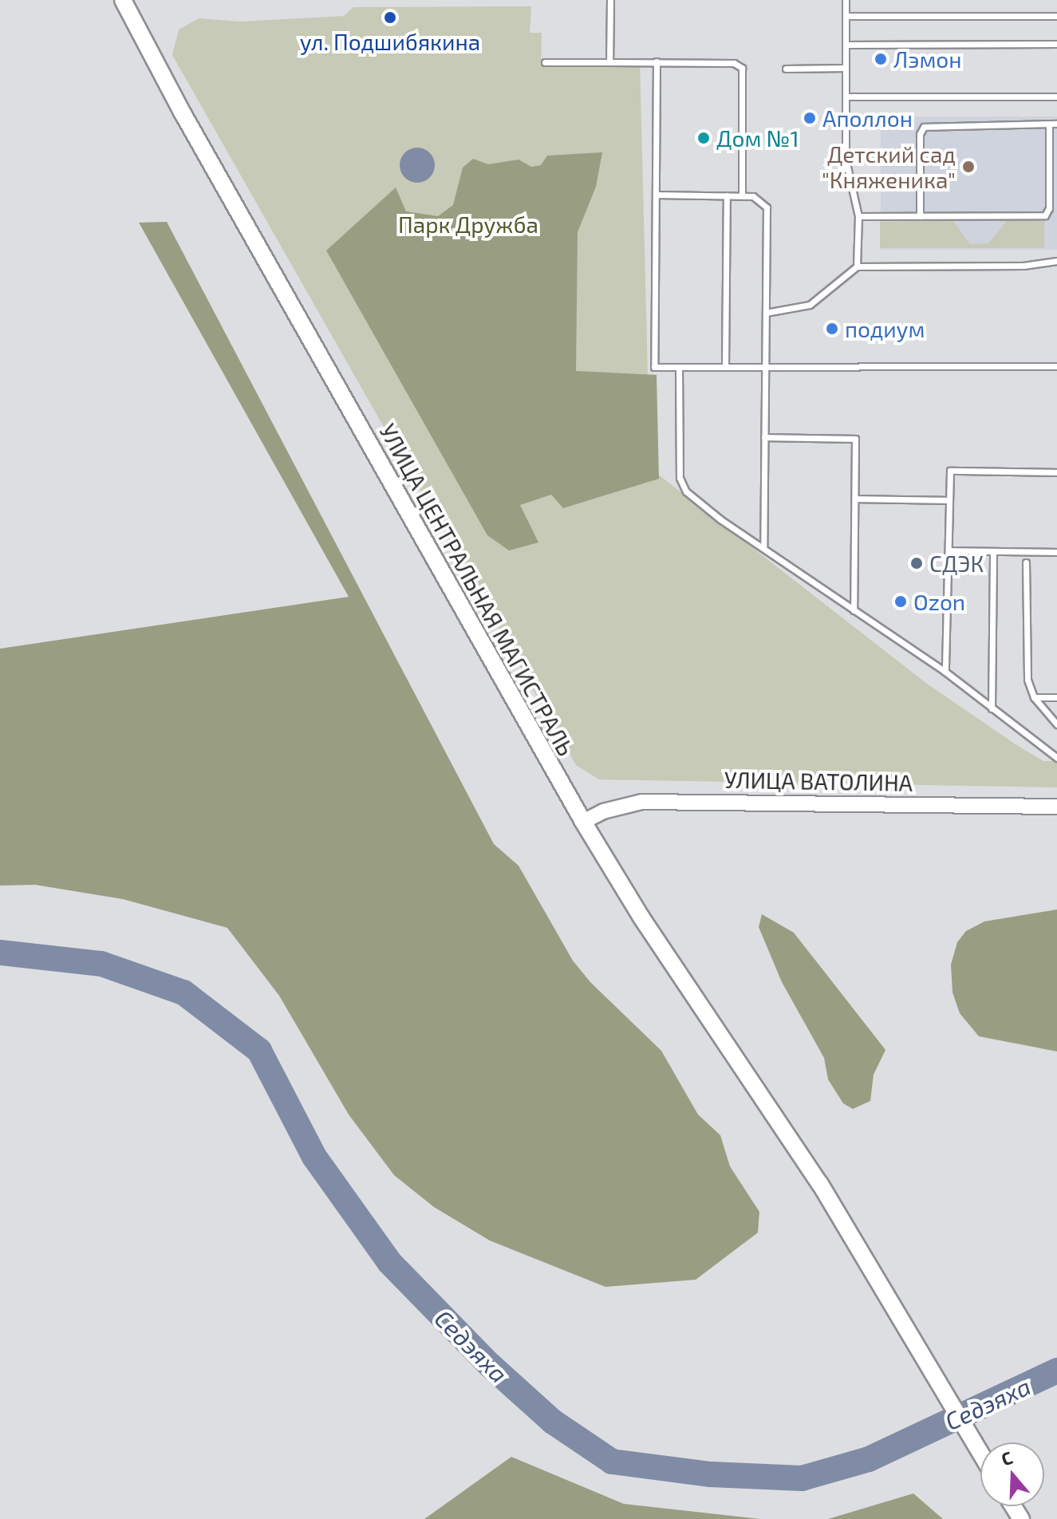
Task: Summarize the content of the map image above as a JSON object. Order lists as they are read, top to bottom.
{
  "streets": {
    "main road": ["УЛИЦА ЦЕНТРАЛЬНАЯ МАГИСТРАЛЬ"],
    "street": ["УЛИЦА ВАТОЛИНА"]
  },
  "crossings": [
    ["УЛИЦА ЦЕНТРАЛЬНАЯ МАГИСТРАЛЬ", "УЛИЦА ВАТОЛИНА"]
  ],
  "water": ["Седэяха"],
  "parks": ["Парк Дружба"],
  "places": [
    "ул. Подшибякина",
    "Лэмон",
    "Аполлон",
    "Дом №1",
    "Детский сад \"Княженика\"",
    "подиум",
    "СДЭК",
    "Ozon"
  ],
  "north": "top"
}
